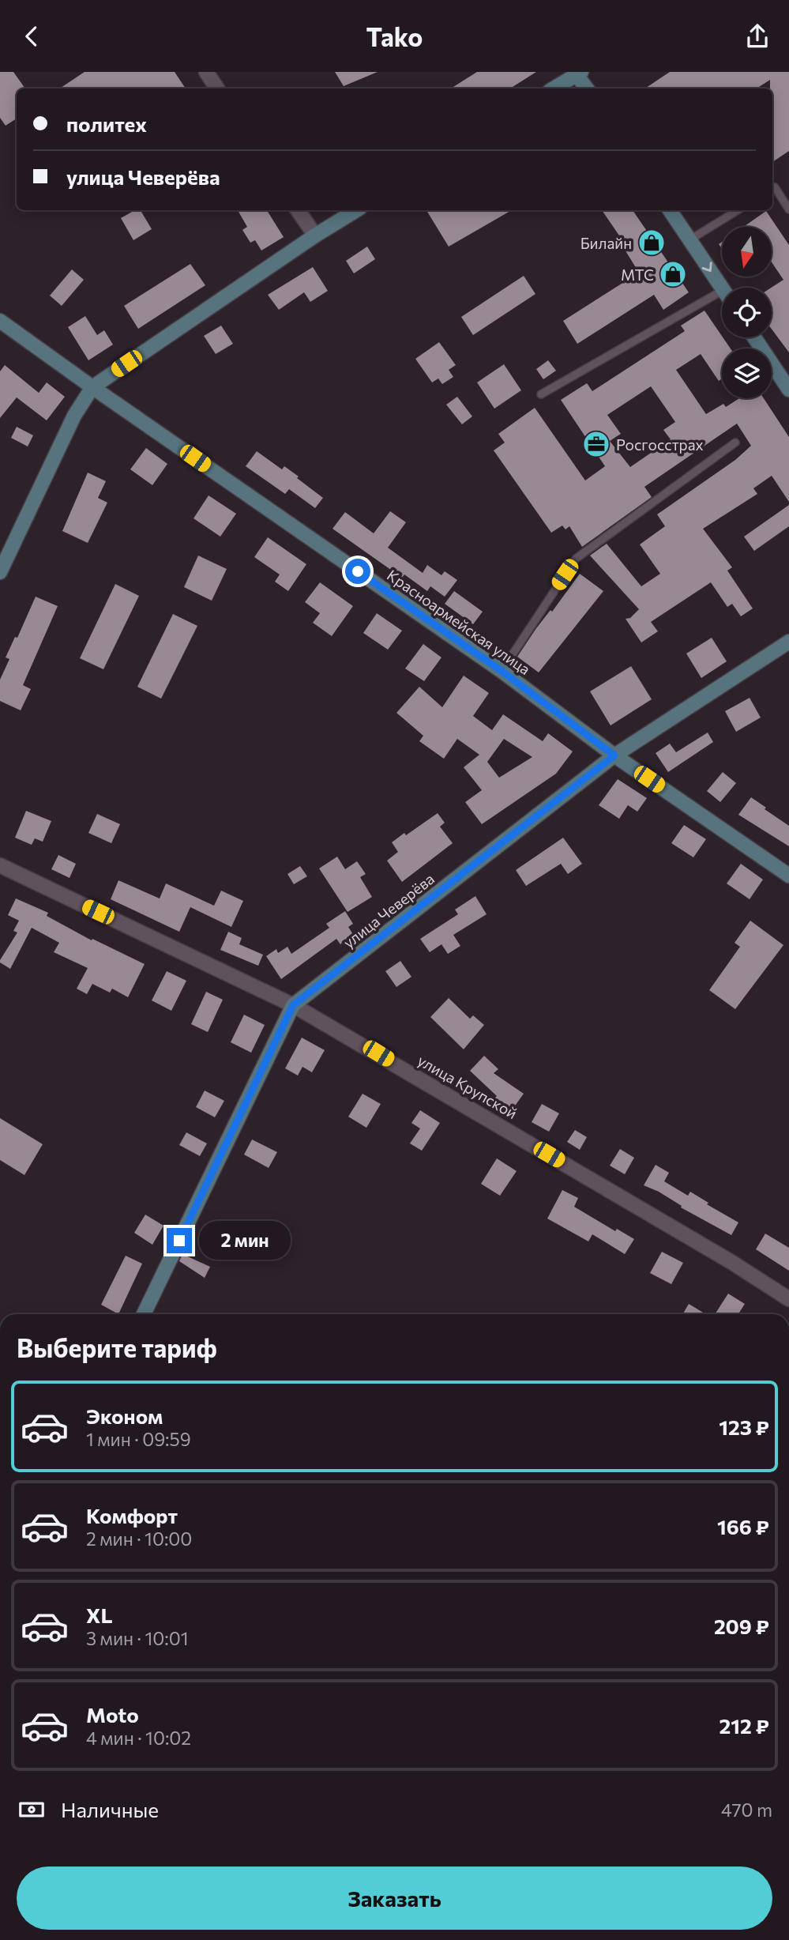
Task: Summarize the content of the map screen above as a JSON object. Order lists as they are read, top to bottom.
{
  "streets": {
    "main road": ["Красноармейская улица", "улица Чеверёва"],
    "street": ["улица Крупской"]
  },
  "crossings": [
    ["Красноармейская улица", "улица Чеверёва"],
    ["улица Чеверёва", "улица Крупской"]
  ],
  "places": {
    "shop": ["Билайн", "МТС"],
    "office": ["Росгосстрах"]
  },
  "north": "bottom",
  "page": {
    "header": "Tako",
    "banner": ["политех", "улица Чеверёва"],
    "bubble": "2 мин",
    "heading": "Выберите тариф",
    "list": [
      {
        "name": "Эконом",
        "note": "1 мин · 09:59",
        "value": "123 ₽"
      },
      {
        "name": "Комфорт",
        "note": "2 мин · 10:00",
        "value": "166 ₽"
      },
      {
        "name": "XL",
        "note": "3 мин · 10:01",
        "value": "209 ₽"
      },
      {
        "name": "Moto",
        "note": "4 мин · 10:02",
        "value": "212 ₽"
      }
    ],
    "pay": ["Наличные", "470 m"],
    "buttons": "Заказать"
  }
}
